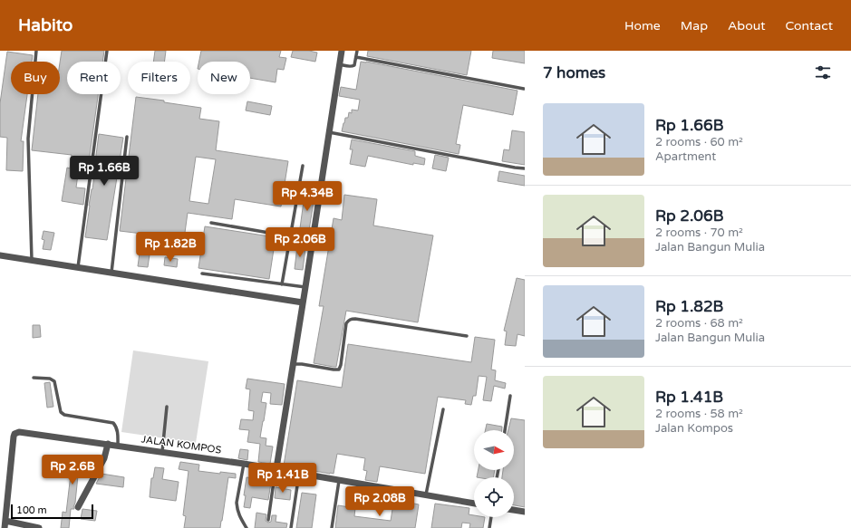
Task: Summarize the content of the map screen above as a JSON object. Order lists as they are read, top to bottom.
{
  "streets": {
    "street": ["JALAN KOMPOS"]
  },
  "scale_bar": "100 m",
  "north": "right",
  "page": {
    "header": "Habito",
    "nav": [
      "Home",
      "Map",
      "About",
      "Contact"
    ],
    "heading": "7 homes",
    "chip": [
      "Buy",
      "Rent",
      "Filters",
      "New"
    ],
    "list": [
      {
        "name": "Rp 1.66B",
        "note": "2 rooms · 60 m² · Apartment"
      },
      {
        "name": "Rp 2.06B",
        "note": "2 rooms · 70 m² · Jalan Bangun Mulia"
      },
      {
        "name": "Rp 1.82B",
        "note": "2 rooms · 68 m² · Jalan Bangun Mulia"
      },
      {
        "name": "Rp 1.41B",
        "note": "2 rooms · 58 m² · Jalan Kompos"
      }
    ],
    "price": [
      "Rp 1.66B",
      "Rp 4.34B",
      "Rp 2.06B",
      "Rp 1.82B",
      "Rp 2.6B",
      "Rp 1.41B",
      "Rp 2.08B"
    ],
    "scale": "100 m"
  }
}
